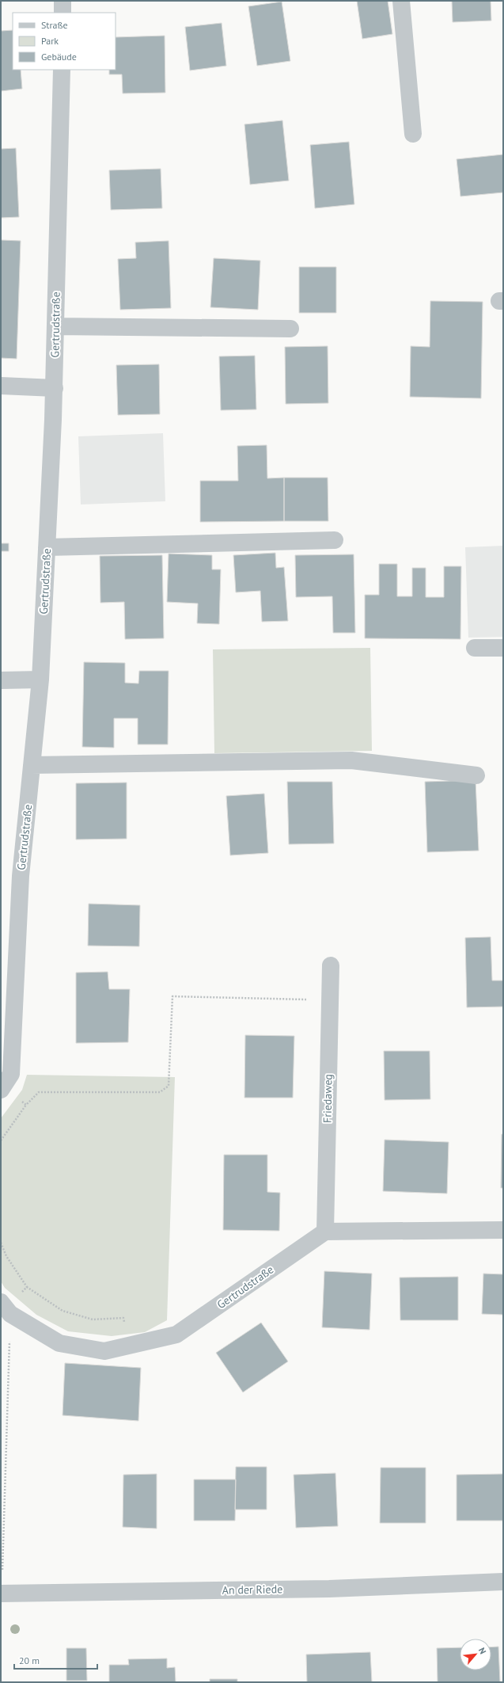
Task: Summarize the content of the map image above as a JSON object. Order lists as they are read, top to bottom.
{
  "streets": {
    "street": ["Gertrudstraße", "Friedaweg", "An der Riede"]
  },
  "crossings": [
    ["Gertrudstraße", "Friedaweg"]
  ],
  "legend": ["Straße", "Park", "Gebäude"],
  "scale_bar": "20 m",
  "north": "top right"
}
